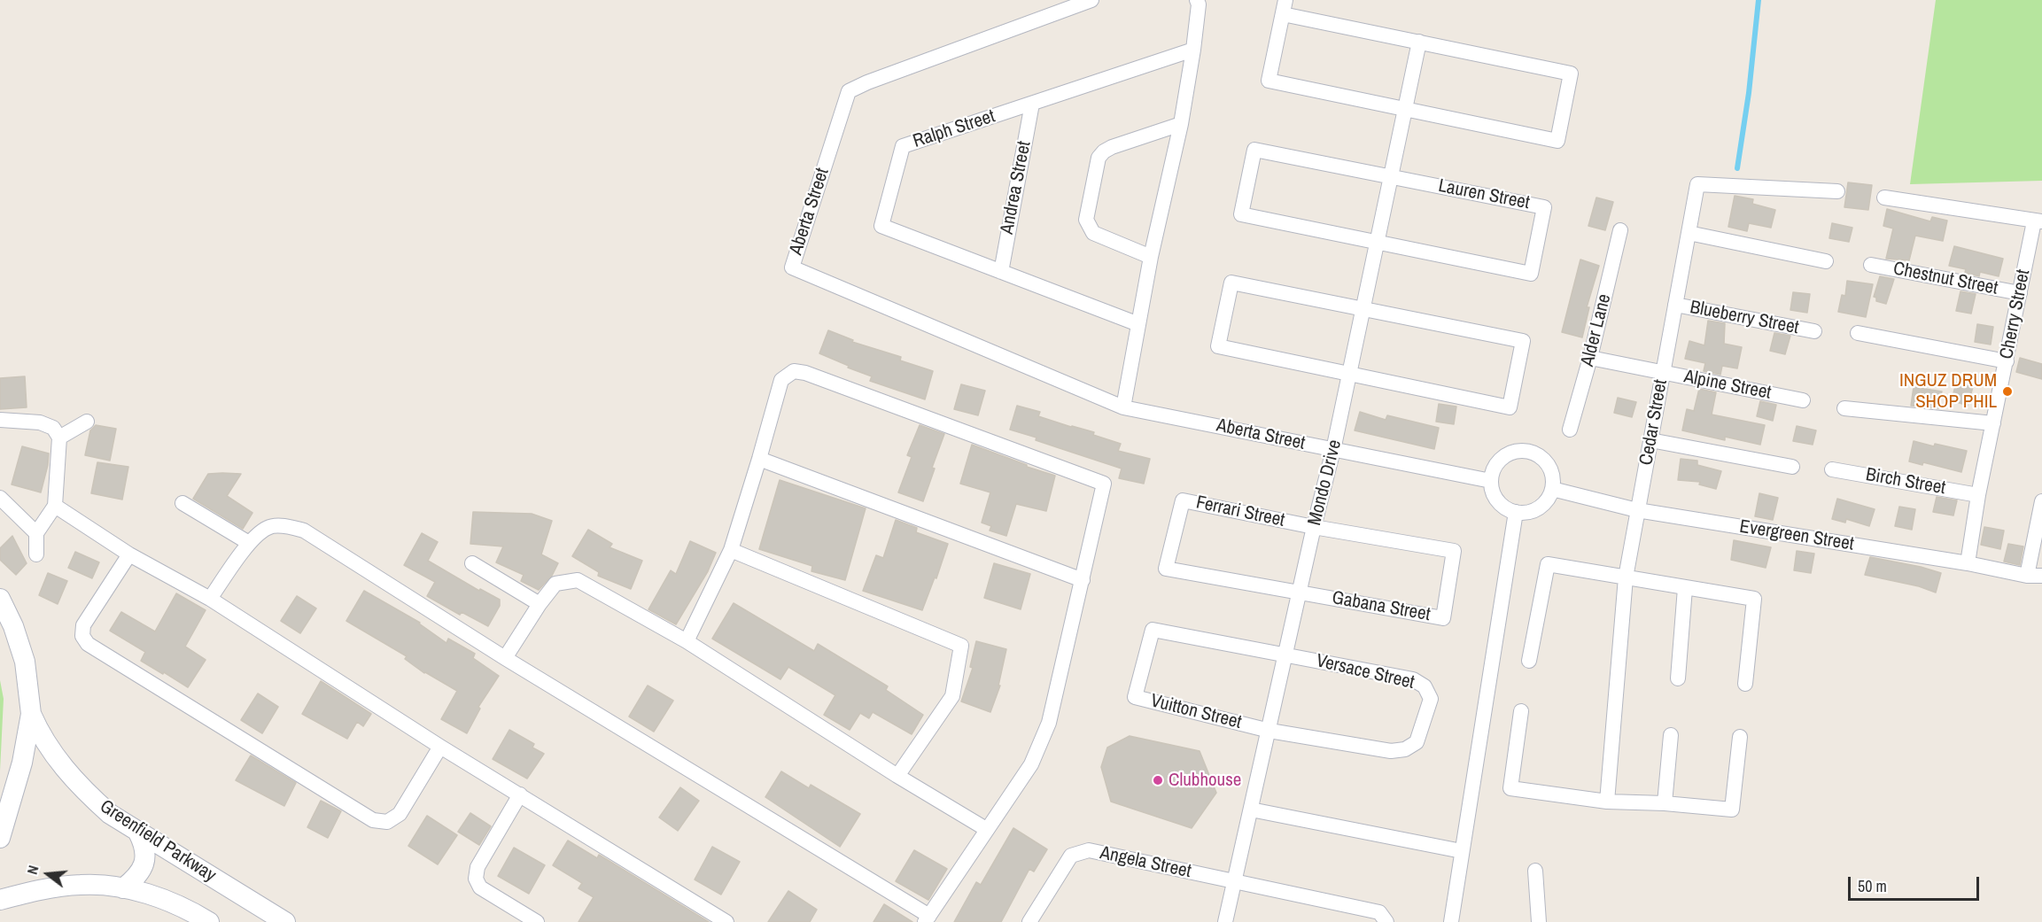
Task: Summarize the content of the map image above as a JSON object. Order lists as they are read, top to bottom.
{
  "streets": {
    "main road": ["Greenfield Parkway"],
    "street": [
      "Ralph Street",
      "Andrea Street",
      "Lauren Street",
      "Aberta Street",
      "Chestnut Street",
      "Cherry Street",
      "Blueberry Street",
      "Alder Lane",
      "Alpine Street",
      "Cedar Street",
      "Birch Street",
      "Mondo Drive",
      "Ferrari Street",
      "Evergreen Street",
      "Gabana Street",
      "Versace Street",
      "Vuitton Street",
      "Angela Street"
    ]
  },
  "crossings": [
    ["Ralph Street", "Andrea Street"],
    ["Lauren Street", "Mondo Drive"],
    ["Aberta Street", "Mondo Drive"],
    ["Aberta Street", "Evergreen Street"],
    ["Chestnut Street", "Cherry Street"],
    ["Cherry Street", "Birch Street"],
    ["Cherry Street", "Evergreen Street"],
    ["Blueberry Street", "Cedar Street"],
    ["Alder Lane", "Alpine Street"],
    ["Alpine Street", "Cedar Street"],
    ["Cedar Street", "Evergreen Street"],
    ["Mondo Drive", "Ferrari Street"],
    ["Mondo Drive", "Gabana Street"],
    ["Mondo Drive", "Versace Street"],
    ["Mondo Drive", "Vuitton Street"],
    ["Mondo Drive", "Angela Street"],
    ["Ferrari Street", "Gabana Street"],
    ["Versace Street", "Vuitton Street"]
  ],
  "places": ["INGUZ DRUM SHOP PHIL", "Clubhouse"],
  "scale_bar": "50 m",
  "north": "left"
}
